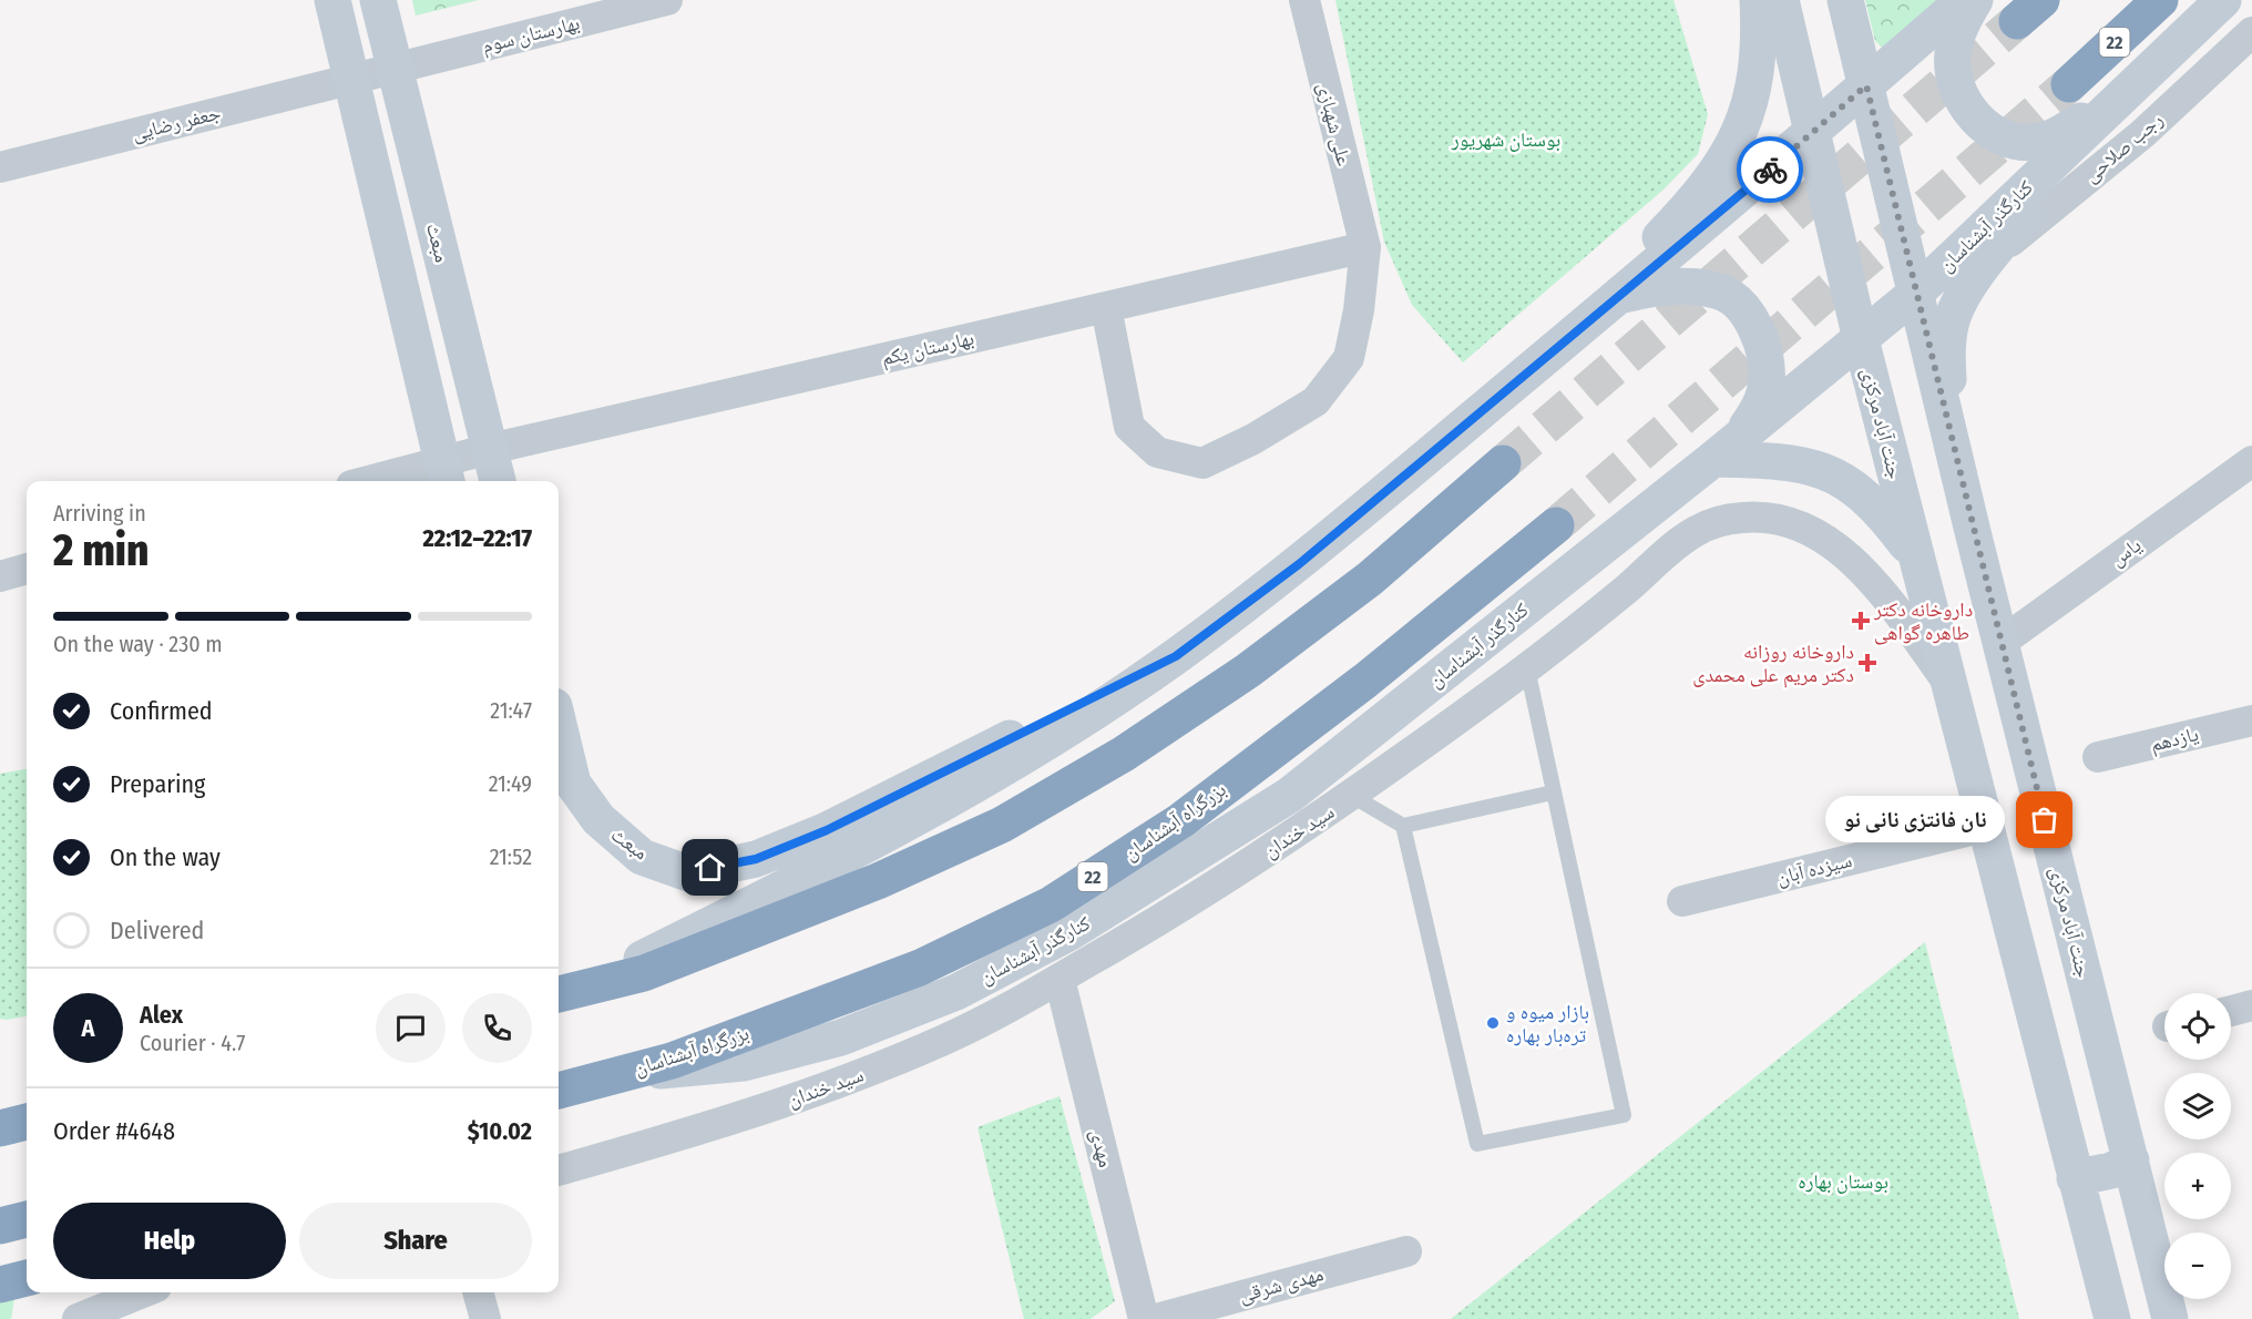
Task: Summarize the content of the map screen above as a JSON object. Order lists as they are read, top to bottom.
{
  "streets": {
    "highway": ["22", "بزرگراه آبشناسان"],
    "street": [
      "بهارستان سوم",
      "جعفر رضایی",
      "علی شهبازی",
      "رجب صلاحی",
      "کنارگذر آبشناسان",
      "مبعث",
      "بهارستان یکم",
      "جنت آباد مرکزی",
      "یاس",
      "یازدهم",
      "سید خندان",
      "سیزده آبان",
      "مهدی",
      "مهدی شرقی"
    ]
  },
  "crossings": [
    ["بهارستان سوم", "جعفر رضایی"],
    ["بهارستان سوم", "مبعث"],
    ["علی شهبازی", "بهارستان یکم"],
    ["کنارگذر آبشناسان", "جنت آباد مرکزی"],
    ["کنارگذر آبشناسان", "بزرگراه آبشناسان"],
    ["مبعث", "بهارستان یکم"],
    ["جنت آباد مرکزی", "یاس"],
    ["جنت آباد مرکزی", "سید خندان"],
    ["جنت آباد مرکزی", "سیزده آبان"],
    ["سید خندان", "مهدی"]
  ],
  "parks": ["بوستان شهریور", "بوستان بهاره"],
  "places": {
    "health": ["داروخانه دکتر طاهره گواهی", "داروخانه روزانه دکتر مریم علی محمدی"],
    "other": ["نان فانتزی نانی نو", "بازار میوه و تره‌بار بهاره"]
  },
  "page": {
    "heading": ["2 min", "Arriving in", "22:12–22:17"],
    "panel": [
      "Alex",
      "Courier · 4.7",
      "Order #4648",
      "$10.02"
    ],
    "bar": "On the way · 230 m",
    "list": [
      ["Confirmed", "21:47"],
      ["Preparing", "21:49"],
      ["On the way", "21:52"],
      "Delivered"
    ],
    "bubble": "نان فانتزی نانی نو",
    "map_buttons": ["+", "−"],
    "round": "A",
    "buttons": ["Help", "Share"]
  }
}
